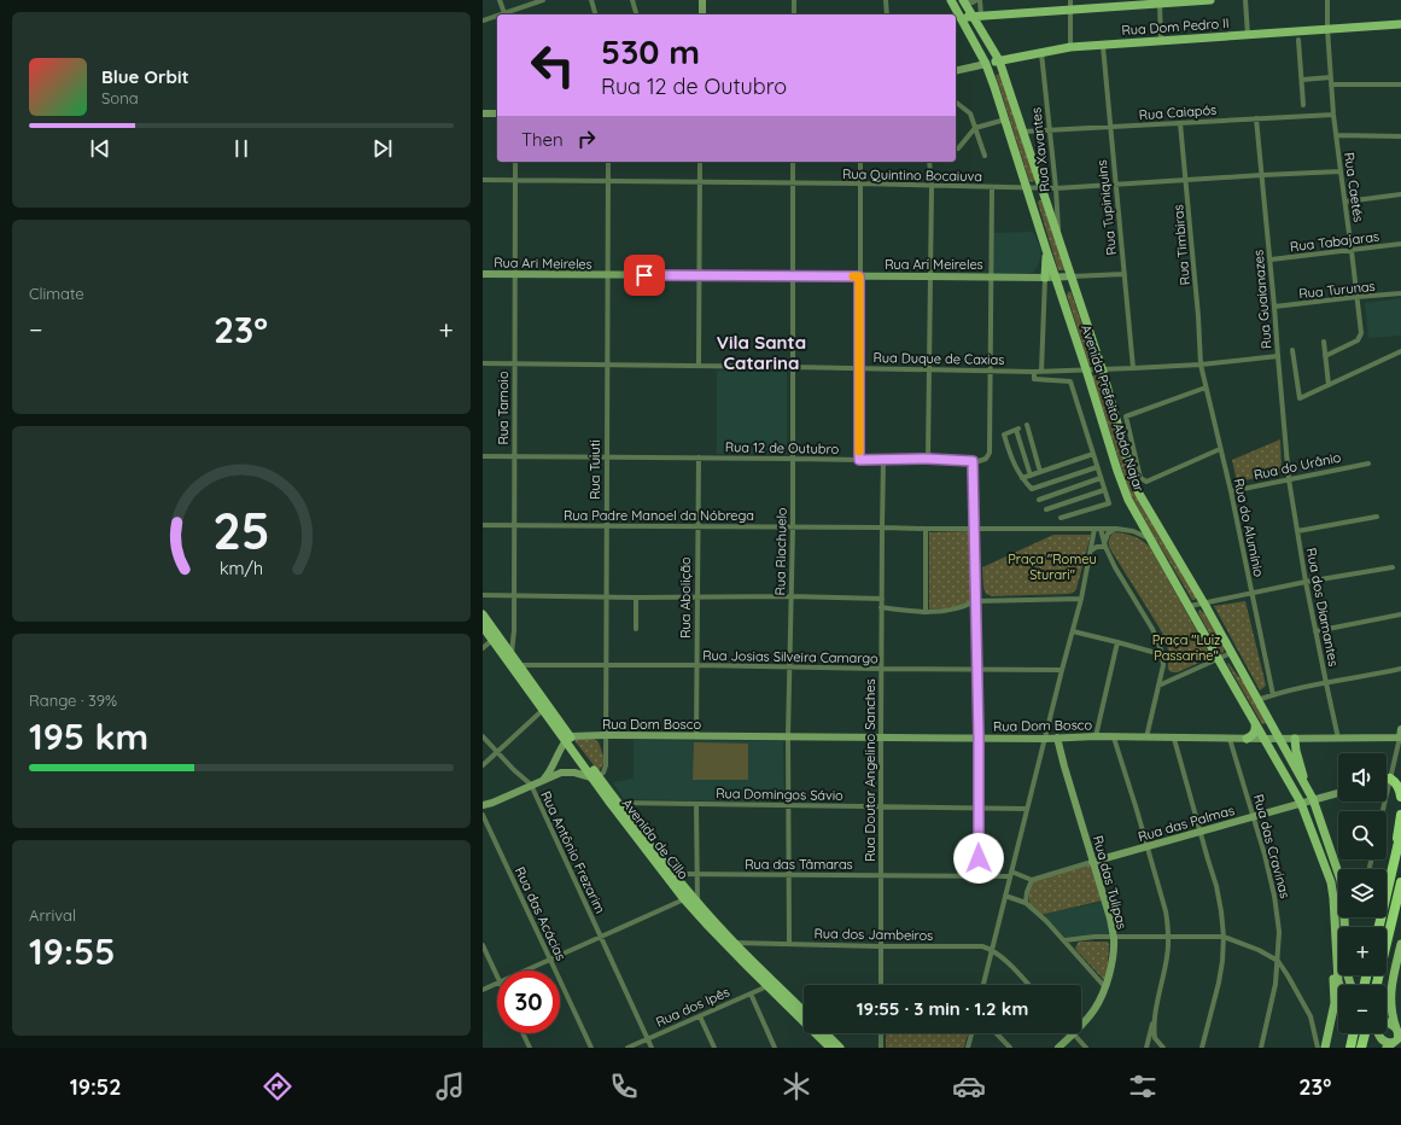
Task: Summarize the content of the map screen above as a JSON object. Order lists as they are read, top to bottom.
{
  "streets": {
    "main road": [
      "Rua Dom Pedro II",
      "Rua Ari Meireles",
      "Avenida Prefeito Abdo Najar",
      "Rua Dom Bosco",
      "Rua das Palmas",
      "Avenida de Cillo",
      "Rua das Tulipas"
    ],
    "street": [
      "Rua Caiapós",
      "Rua Xavantes",
      "Rua Quintino Bocaiuva",
      "Rua Caetés",
      "Rua Tupiniquins",
      "Rua Tabajaras",
      "Rua Timbiras",
      "Rua Turunas",
      "Rua Guaianazes",
      "Rua Duque de Caxias",
      "Rua Tamoio",
      "Rua 12 de Outubro",
      "Rua do Urânio",
      "Rua Tuiuti",
      "Rua Padre Manoel da Nóbrega",
      "Rua do Alumínio",
      "Rua Riachuelo",
      "Rua Abolição",
      "Rua dos Diamantes",
      "Rua Josias Silveira Camargo",
      "Rua Doutor Angelino Sanches",
      "Rua Domingos Sávio",
      "Rua das Cravinas",
      "Rua Antônio Frezarim",
      "Rua das Tâmaras",
      "Rua das Acácias",
      "Rua dos Jambeiros",
      "Rua dos Ipês"
    ]
  },
  "crossings": [
    ["Rua Dom Pedro II", "Rua Xavantes"],
    ["Rua Dom Pedro II", "Rua Caetés"],
    ["Rua Dom Pedro II", "Rua Tupiniquins"],
    ["Rua Dom Pedro II", "Avenida Prefeito Abdo Najar"],
    ["Rua Caiapós", "Rua Xavantes"],
    ["Rua Caiapós", "Rua Caetés"],
    ["Rua Caiapós", "Rua Tupiniquins"],
    ["Rua Caiapós", "Rua Timbiras"],
    ["Rua Caiapós", "Rua Guaianazes"],
    ["Rua Caiapós", "Avenida Prefeito Abdo Najar"],
    ["Rua Xavantes", "Rua Quintino Bocaiuva"],
    ["Rua Xavantes", "Avenida Prefeito Abdo Najar"],
    ["Rua Quintino Bocaiuva", "Rua Caetés"],
    ["Rua Quintino Bocaiuva", "Rua Tupiniquins"],
    ["Rua Quintino Bocaiuva", "Rua Timbiras"],
    ["Rua Quintino Bocaiuva", "Rua Guaianazes"],
    ["Rua Quintino Bocaiuva", "Rua Tamoio"],
    ["Rua Quintino Bocaiuva", "Avenida Prefeito Abdo Najar"],
    ["Rua Quintino Bocaiuva", "Rua Tuiuti"],
    ["Rua Quintino Bocaiuva", "Rua Riachuelo"],
    ["Rua Caetés", "Rua Tabajaras"],
    ["Rua Caetés", "Rua Turunas"],
    ["Rua Tupiniquins", "Rua Ari Meireles"],
    ["Rua Tupiniquins", "Rua Duque de Caxias"],
    ["Rua Tabajaras", "Rua Guaianazes"],
    ["Rua Timbiras", "Rua Duque de Caxias"],
    ["Rua Timbiras", "Rua do Alumínio"],
    ["Rua Ari Meireles", "Rua Tamoio"],
    ["Rua Ari Meireles", "Avenida Prefeito Abdo Najar"],
    ["Rua Ari Meireles", "Rua Tuiuti"],
    ["Rua Ari Meireles", "Rua Riachuelo"],
    ["Rua Turunas", "Rua Guaianazes"],
    ["Rua Guaianazes", "Rua Duque de Caxias"],
    ["Rua Guaianazes", "Rua do Urânio"],
    ["Rua Guaianazes", "Rua dos Diamantes"],
    ["Rua Duque de Caxias", "Rua Tamoio"],
    ["Rua Duque de Caxias", "Avenida Prefeito Abdo Najar"],
    ["Rua Duque de Caxias", "Rua 12 de Outubro"],
    ["Rua Duque de Caxias", "Rua Tuiuti"],
    ["Rua Duque de Caxias", "Rua do Alumínio"],
    ["Rua Duque de Caxias", "Rua Riachuelo"],
    ["Rua Tamoio", "Rua 12 de Outubro"],
    ["Rua Tamoio", "Rua Padre Manoel da Nóbrega"],
    ["Rua Tamoio", "Rua Josias Silveira Camargo"],
    ["Rua Tamoio", "Avenida de Cillo"],
    ["Avenida Prefeito Abdo Najar", "Rua Padre Manoel da Nóbrega"],
    ["Avenida Prefeito Abdo Najar", "Rua Dom Bosco"],
    ["Avenida Prefeito Abdo Najar", "Rua das Palmas"],
    ["Rua 12 de Outubro", "Rua Tuiuti"],
    ["Rua 12 de Outubro", "Rua Riachuelo"],
    ["Rua 12 de Outubro", "Rua Abolição"],
    ["Rua 12 de Outubro", "Rua Doutor Angelino Sanches"],
    ["Rua do Urânio", "Rua do Alumínio"],
    ["Rua do Urânio", "Rua dos Diamantes"],
    ["Rua Tuiuti", "Rua Padre Manoel da Nóbrega"],
    ["Rua Tuiuti", "Rua Josias Silveira Camargo"],
    ["Rua Tuiuti", "Rua Dom Bosco"],
    ["Rua Tuiuti", "Avenida de Cillo"],
    ["Rua Padre Manoel da Nóbrega", "Rua Riachuelo"],
    ["Rua Padre Manoel da Nóbrega", "Rua Abolição"],
    ["Rua Padre Manoel da Nóbrega", "Rua Doutor Angelino Sanches"],
    ["Rua Riachuelo", "Rua Josias Silveira Camargo"],
    ["Rua Riachuelo", "Rua Dom Bosco"],
    ["Rua Riachuelo", "Rua Domingos Sávio"],
    ["Rua Riachuelo", "Rua das Tâmaras"],
    ["Rua Riachuelo", "Rua dos Jambeiros"],
    ["Rua Abolição", "Rua Josias Silveira Camargo"],
    ["Rua Abolição", "Rua Dom Bosco"],
    ["Rua dos Diamantes", "Rua Dom Bosco"],
    ["Rua Josias Silveira Camargo", "Rua Doutor Angelino Sanches"],
    ["Rua Josias Silveira Camargo", "Avenida de Cillo"],
    ["Rua Dom Bosco", "Rua Doutor Angelino Sanches"],
    ["Rua Dom Bosco", "Avenida de Cillo"],
    ["Rua Dom Bosco", "Rua das Cravinas"],
    ["Rua Dom Bosco", "Rua das Tulipas"],
    ["Rua Doutor Angelino Sanches", "Rua Domingos Sávio"],
    ["Rua Doutor Angelino Sanches", "Rua das Tâmaras"],
    ["Rua Doutor Angelino Sanches", "Rua dos Jambeiros"],
    ["Rua Domingos Sávio", "Avenida de Cillo"],
    ["Rua das Palmas", "Rua das Cravinas"],
    ["Rua das Palmas", "Rua das Tulipas"],
    ["Avenida de Cillo", "Rua das Tâmaras"],
    ["Avenida de Cillo", "Rua dos Jambeiros"],
    ["Avenida de Cillo", "Rua dos Ipês"],
    ["Rua Antônio Frezarim", "Rua dos Ipês"]
  ],
  "districts": ["Vila Santa Catarina"],
  "parks": ["Praça \"Romeu Sturari\"", "Praça \"Luiz Passarine\""],
  "page": {
    "turn": ["530 m", "Rua 12 de Outubro"],
    "song": ["Blue Orbit", "Sona"],
    "then": "Then",
    "tile": [
      "Climate",
      ["Range · 39%", "195 km"],
      ["Arrival", "19:55"]
    ],
    "heat": ["−", "23°", "+"],
    "map_buttons": ["+", "−"],
    "limit": "30",
    "trip": "19:55 · 3 min · 1.2 km",
    "tabs": ["19:52", "23°"],
    "gauge": ["25", "km/h"]
  }
}
